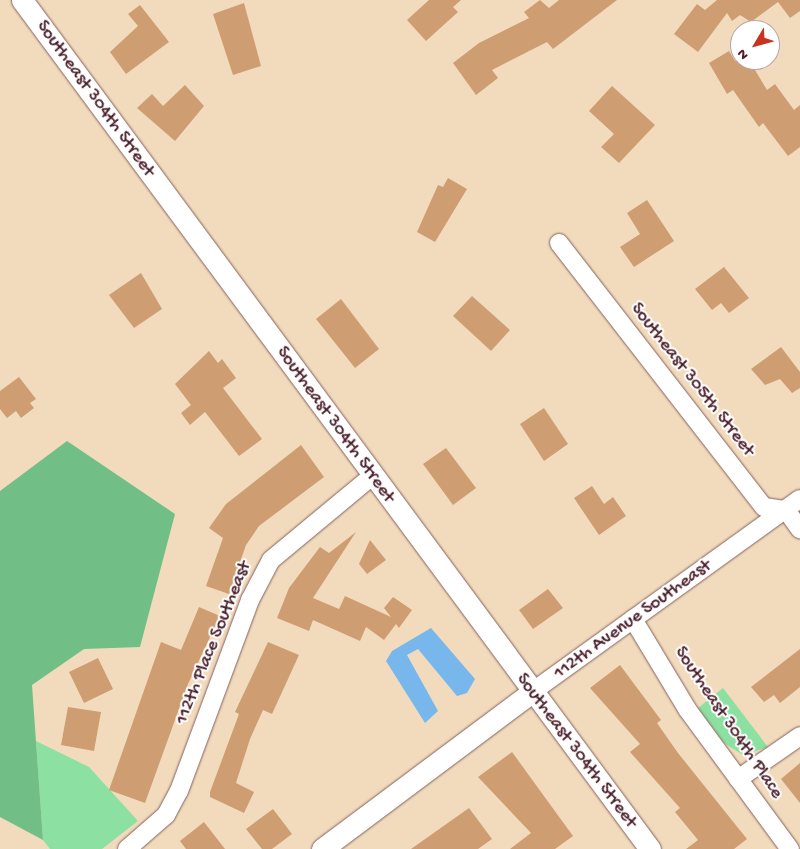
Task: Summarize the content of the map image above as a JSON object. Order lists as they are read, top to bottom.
{
  "streets": {
    "street": [
      "Southeast 304th Street",
      "Southeast 305th Street",
      "112th Avenue Southeast",
      "112th Place Southeast",
      "Southeast 304th Place"
    ]
  },
  "crossings": [
    ["Southeast 304th Street", "112th Avenue Southeast"],
    ["Southeast 304th Street", "112th Place Southeast"],
    ["Southeast 305th Street", "112th Avenue Southeast"],
    ["112th Avenue Southeast", "Southeast 304th Place"]
  ],
  "north": "bottom left"
}
